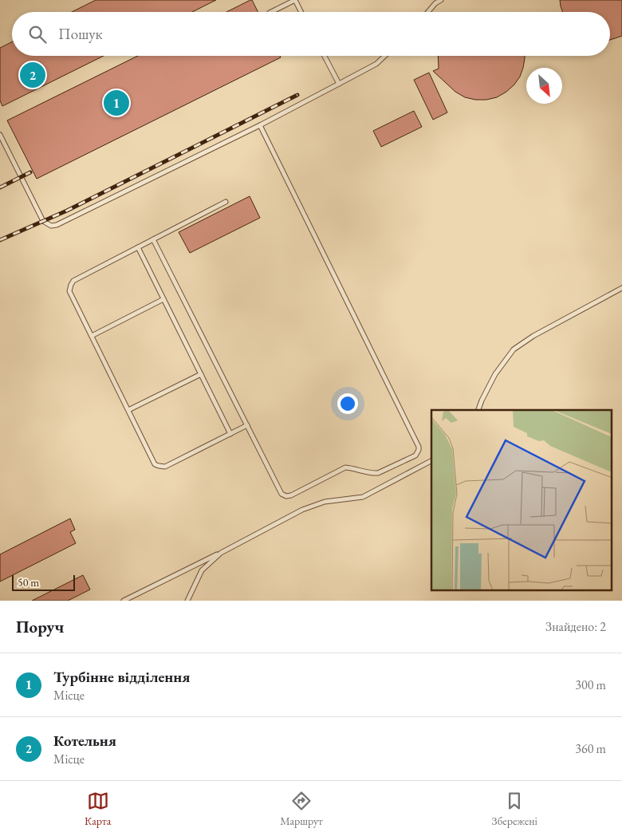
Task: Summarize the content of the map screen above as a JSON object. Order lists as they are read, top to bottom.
{
  "scale_bar": "50 m",
  "north": "bottom right",
  "page": {
    "search": "Пошук",
    "pins": ["2", "1"],
    "scale": "50 m",
    "heading": ["Поруч", "Знайдено: 2"],
    "list": [
      {
        "mark": "1",
        "name": "Турбінне відділення",
        "note": "Місце",
        "value": "300 m"
      },
      {
        "mark": "2",
        "name": "Котельня",
        "note": "Місце",
        "value": "360 m"
      }
    ],
    "nav": ["Карта", "Маршрут", "Збережені"]
  }
}
